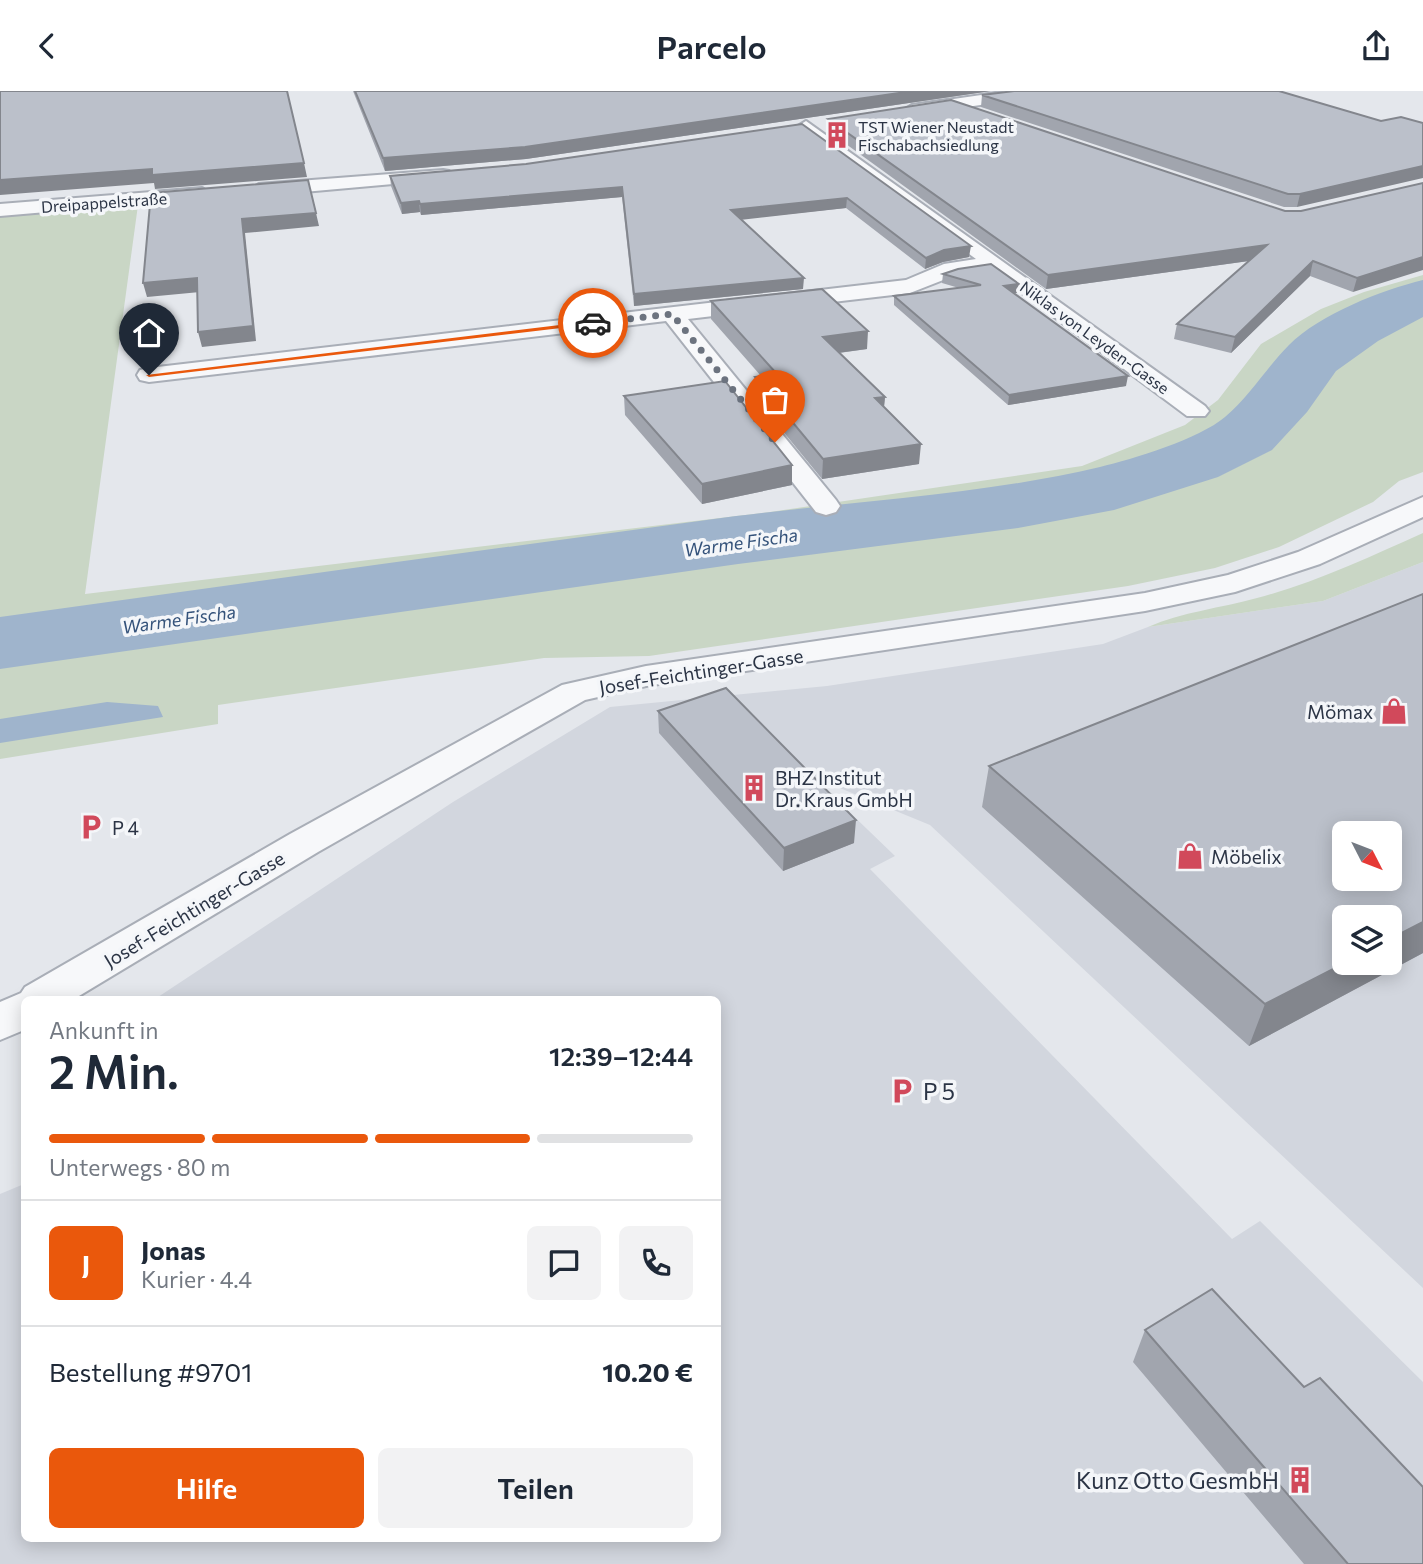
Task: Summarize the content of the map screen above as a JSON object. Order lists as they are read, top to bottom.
{
  "streets": {
    "street": ["Dreipappelstraße", "Niklas von Leyden-Gasse", "Josef-Feichtinger-Gasse"]
  },
  "water": ["Warme Fischa"],
  "places": {
    "building": ["TST Wiener Neustadt Fischabachsiedlung", "BHZ Institut Dr. Kraus GmbH", "Kunz Otto GesmbH"],
    "shop": ["Mömax", "Möbelix"],
    "parking": ["P 4", "P 5"]
  },
  "north": "bottom right",
  "page": {
    "header": "Parcelo",
    "heading": ["2 Min.", "Ankunft in", "12:39–12:44"],
    "panel": [
      "Jonas",
      "Kurier · 4.4",
      "Bestellung #9701",
      "10.20 €"
    ],
    "bar": "Unterwegs · 80 m",
    "round": "J",
    "buttons": ["Hilfe", "Teilen"]
  }
}
